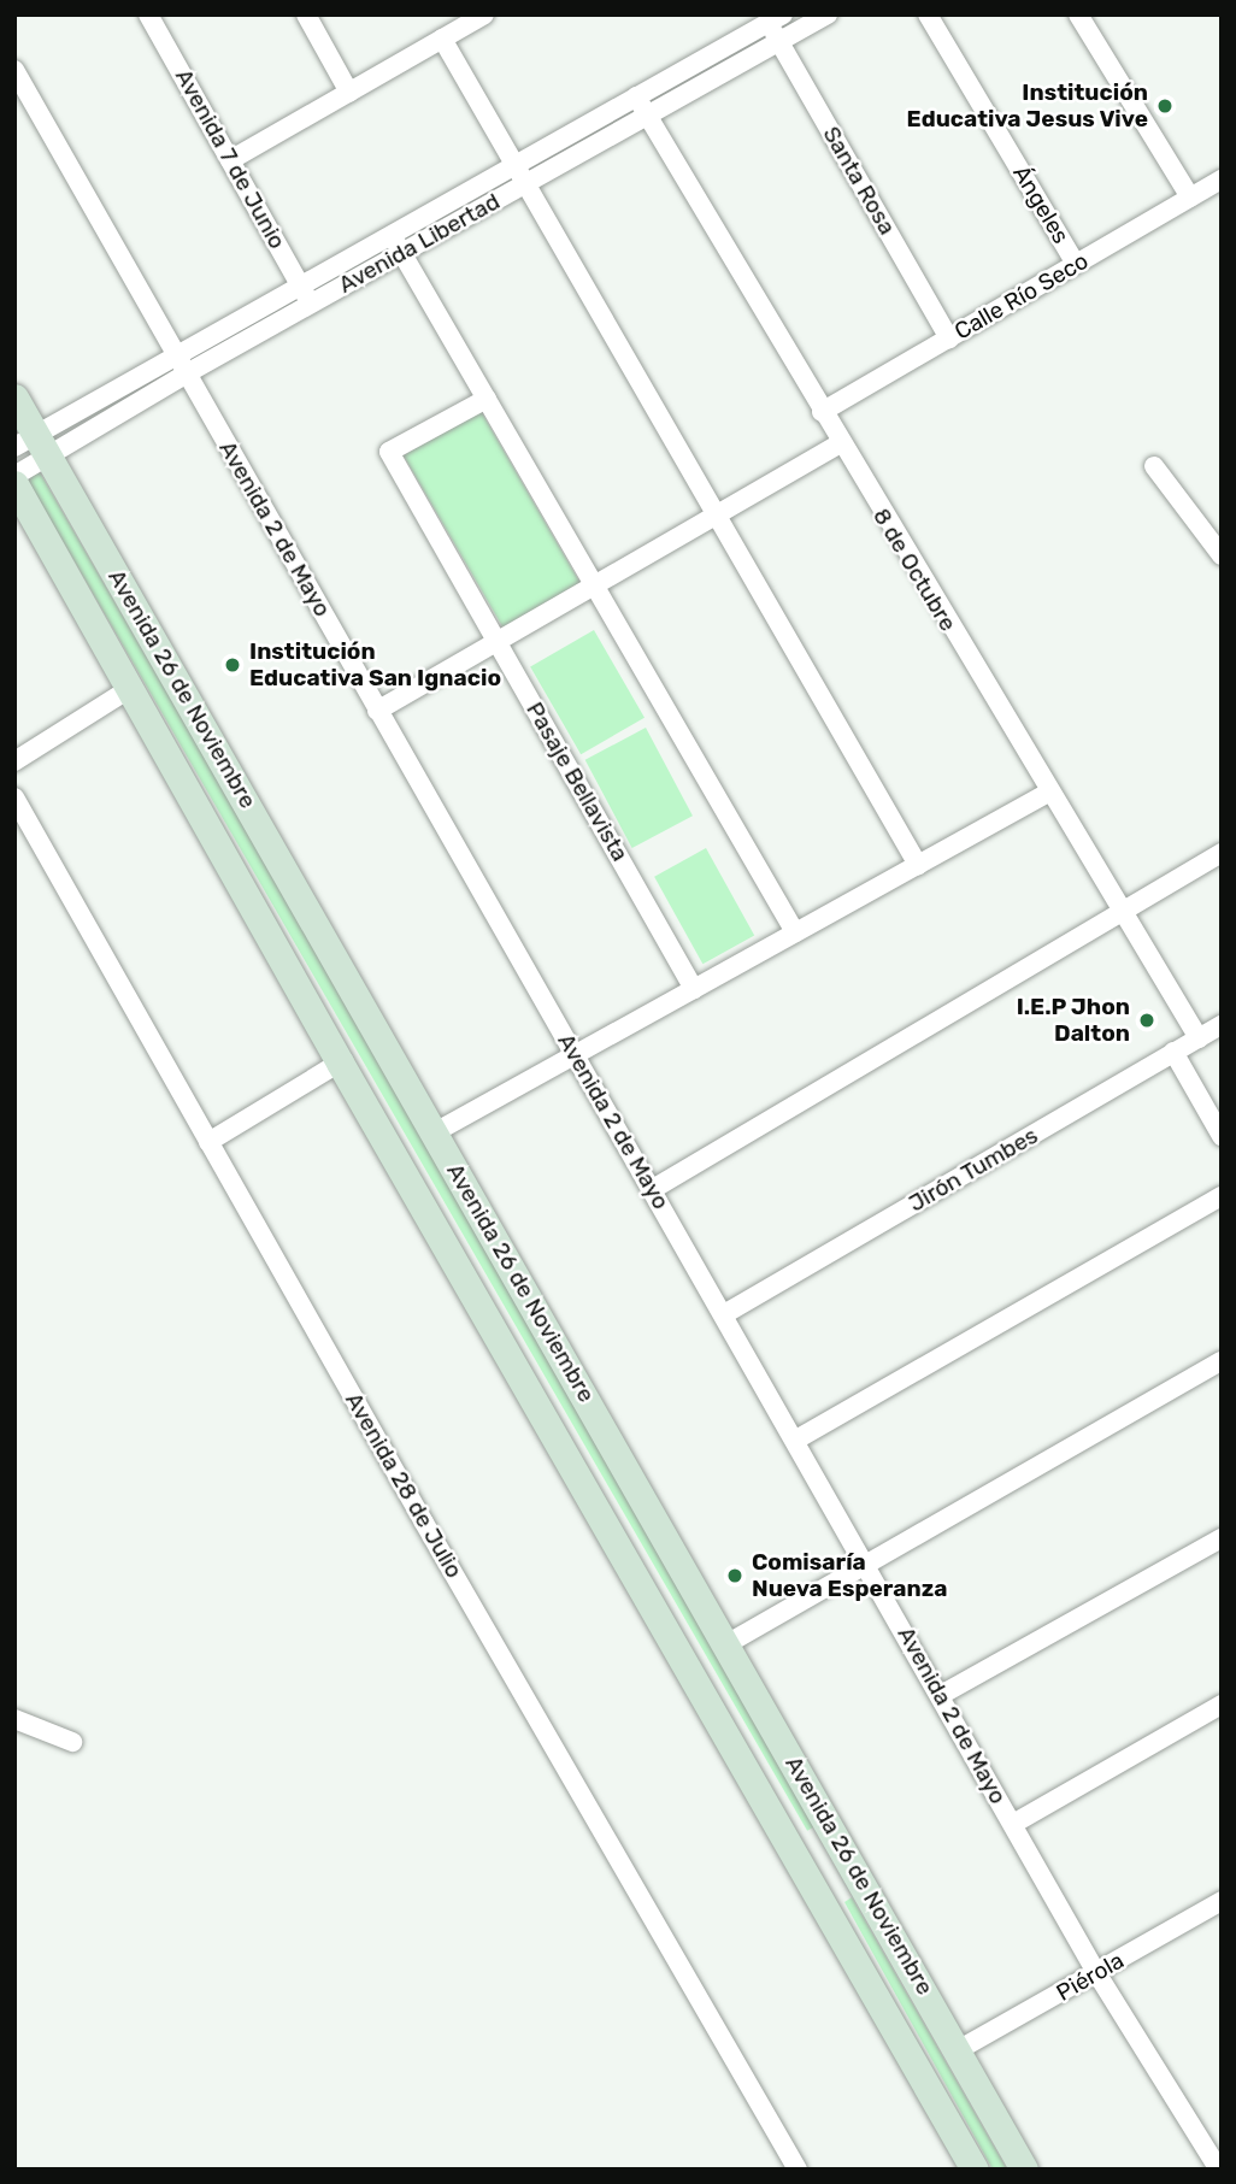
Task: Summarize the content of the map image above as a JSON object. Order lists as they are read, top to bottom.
{
  "streets": {
    "main road": ["Avenida 26 de Noviembre"],
    "street": [
      "Avenida 7 de Junio",
      "Santa Rosa",
      "Ángeles",
      "Avenida Libertad",
      "Calle Río Seco",
      "Avenida 2 de Mayo",
      "8 de Octubre",
      "Pasaje Bellavista",
      "Jirón Tumbes",
      "Avenida 28 de Julio",
      "Piérola"
    ]
  },
  "crossings": [
    ["Avenida 7 de Junio", "Avenida Libertad"],
    ["Santa Rosa", "Avenida Libertad"],
    ["Santa Rosa", "Calle Río Seco"],
    ["Ángeles", "Calle Río Seco"],
    ["Avenida Libertad", "Avenida 2 de Mayo"],
    ["Avenida Libertad", "8 de Octubre"],
    ["Avenida Libertad", "Avenida 26 de Noviembre"],
    ["Calle Río Seco", "8 de Octubre"],
    ["Avenida 2 de Mayo", "Jirón Tumbes"],
    ["Avenida 2 de Mayo", "Piérola"],
    ["8 de Octubre", "Jirón Tumbes"],
    ["Avenida 26 de Noviembre", "Piérola"]
  ],
  "places": [
    "Institución Educativa Jesus Vive",
    "Institución Educativa San Ignacio",
    "I.E.P Jhon Dalton",
    "Comisaría Nueva Esperanza"
  ]
}
